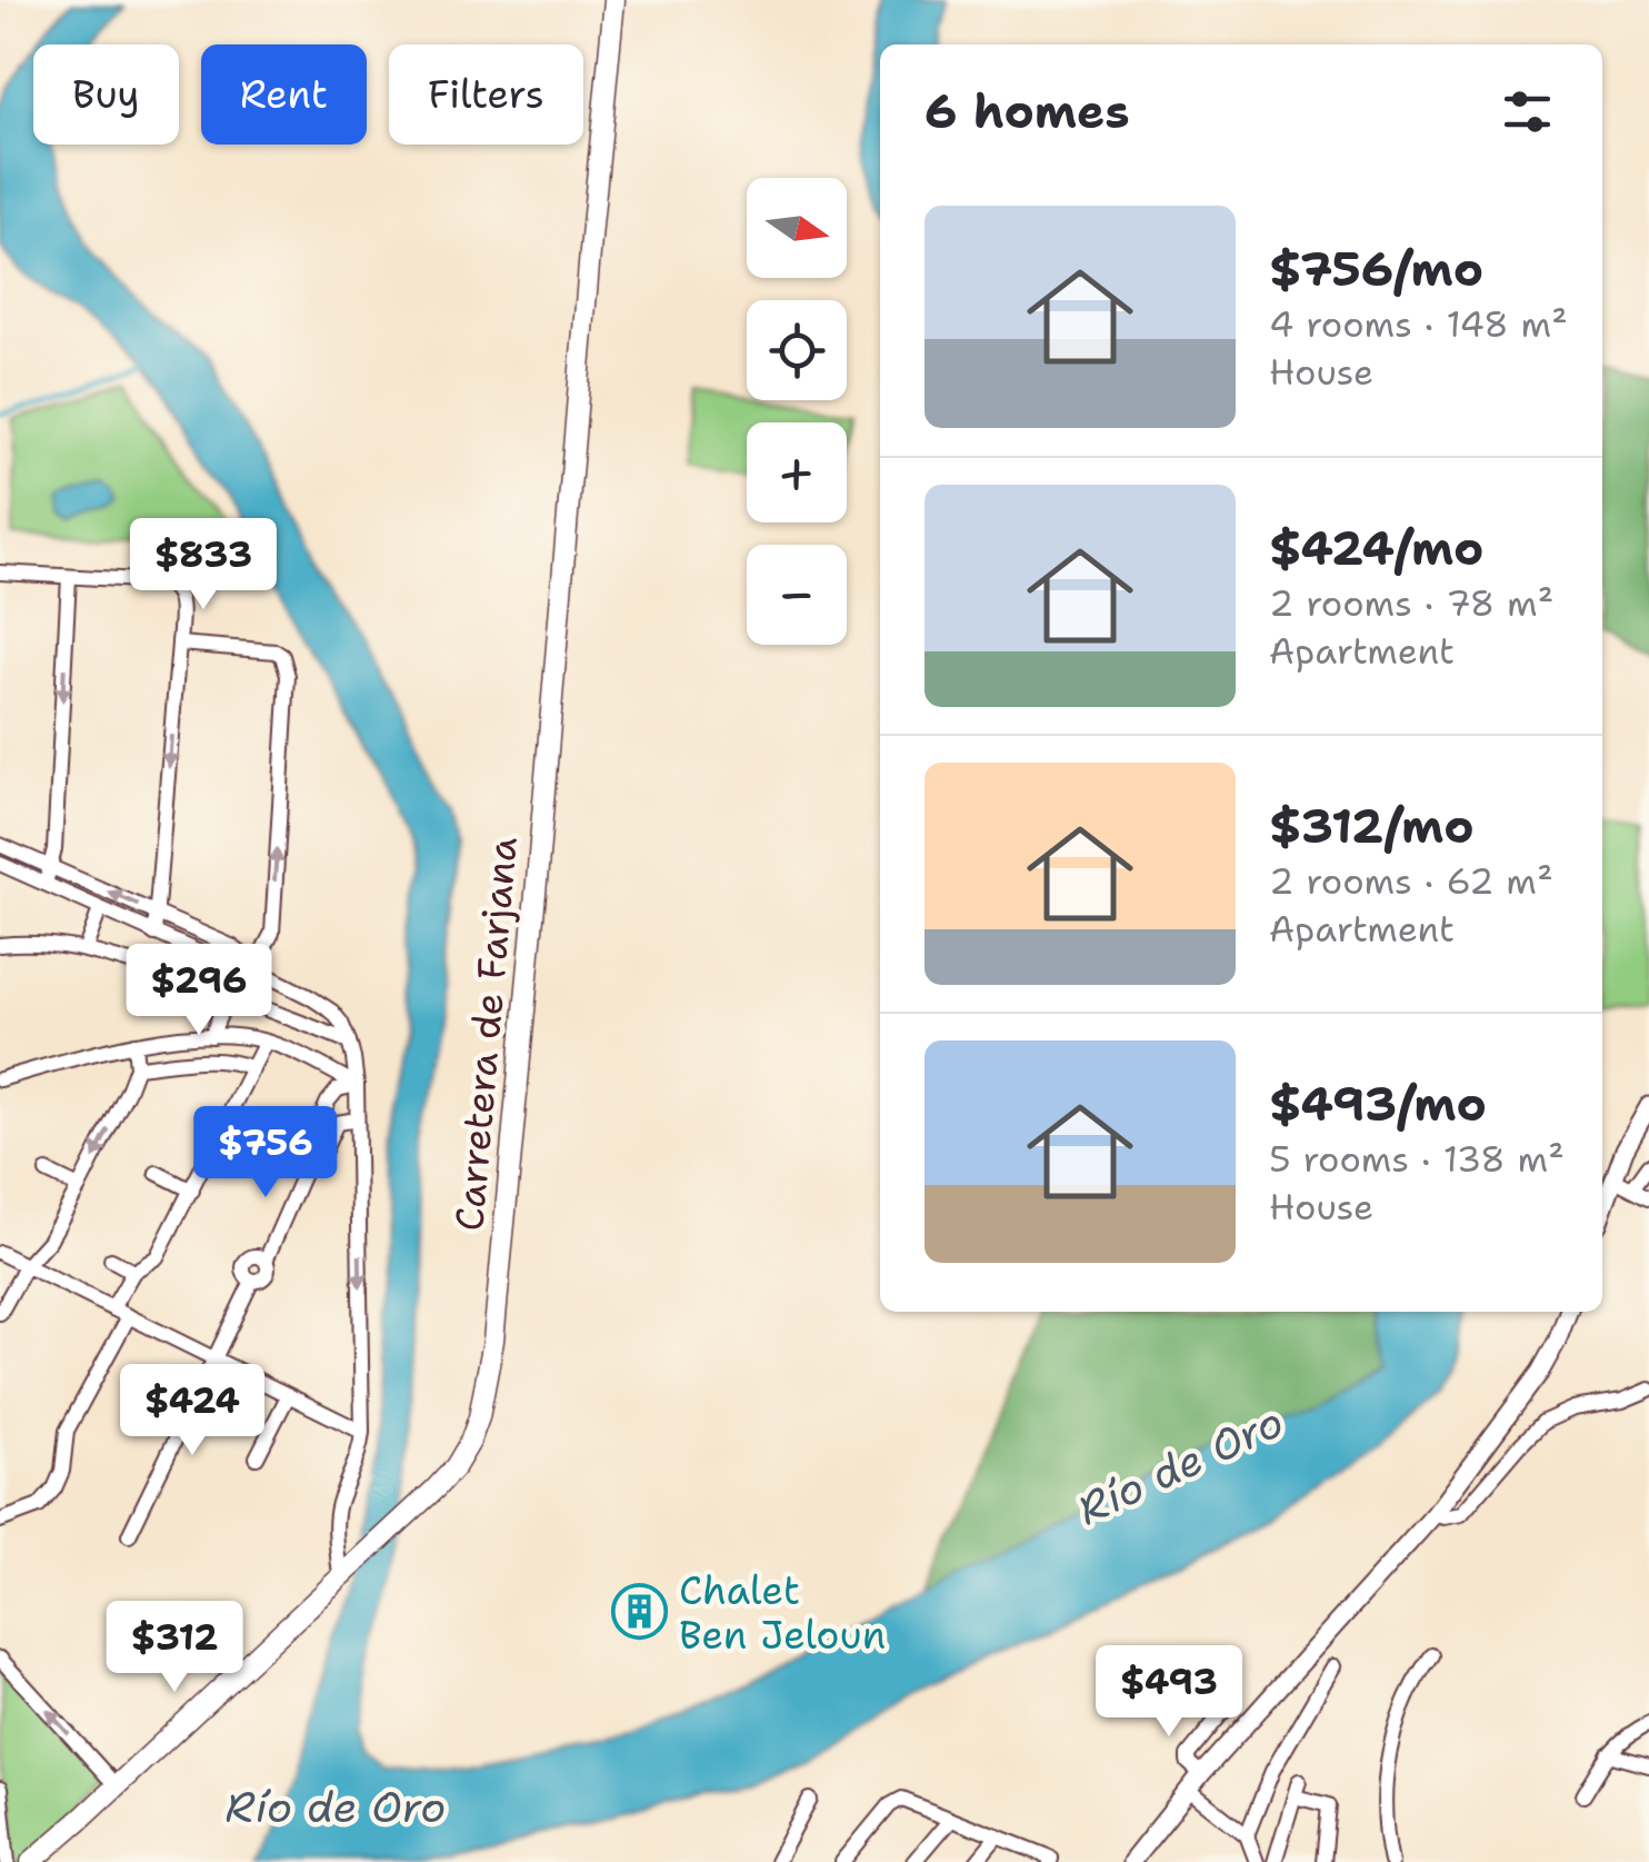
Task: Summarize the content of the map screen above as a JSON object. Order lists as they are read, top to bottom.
{
  "streets": {
    "main road": ["Carretera de Farjana"]
  },
  "water": ["Río de Oro"],
  "places": {
    "building": ["Chalet Ben Jeloun"]
  },
  "north": "right",
  "page": {
    "chip": ["Buy", "Rent", "Filters"],
    "heading": "6 homes",
    "map_buttons": ["+", "−"],
    "list": [
      {
        "name": "$756/mo",
        "note": "4 rooms · 148 m² · House"
      },
      {
        "name": "$424/mo",
        "note": "2 rooms · 78 m² · Apartment"
      },
      {
        "name": "$312/mo",
        "note": "2 rooms · 62 m² · Apartment"
      },
      {
        "name": "$493/mo",
        "note": "5 rooms · 138 m² · House"
      }
    ],
    "price": [
      "$833",
      "$296",
      "$756",
      "$424",
      "$312",
      "$493"
    ]
  }
}
